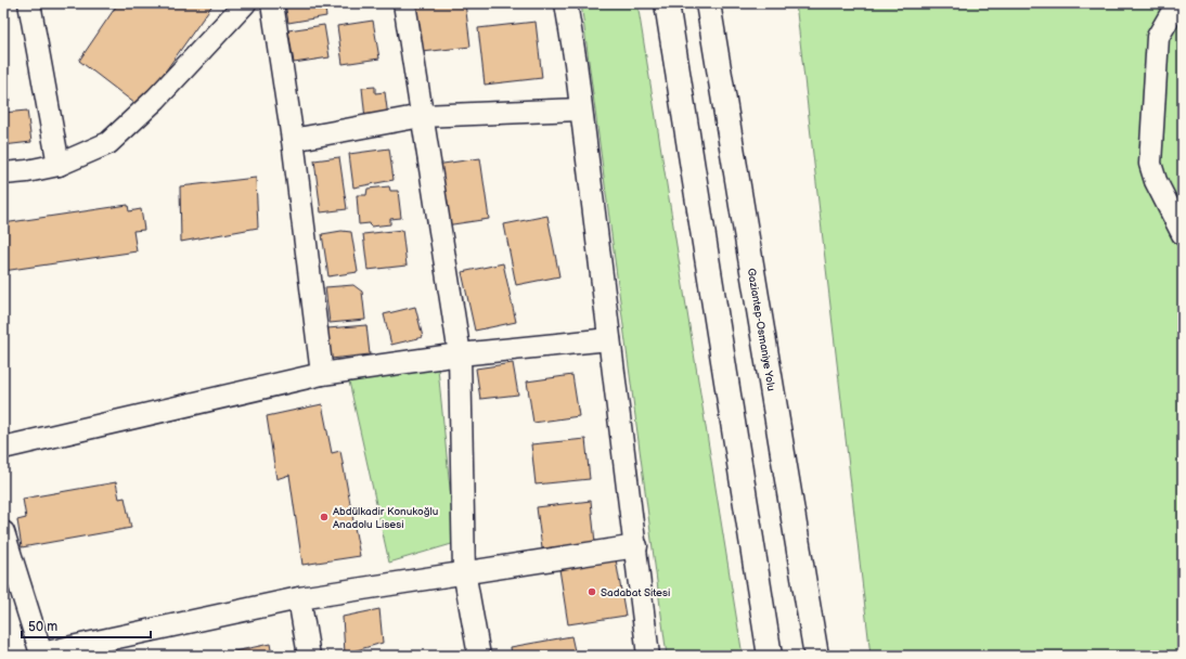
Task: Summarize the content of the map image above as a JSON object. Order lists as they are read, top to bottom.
{
  "streets": {
    "highway": ["Gaziantep-Osmaniye Yolu"]
  },
  "places": ["Abdülkadir Konukoğlu Anadolu Lisesi", "Sadabat Sitesi"],
  "scale_bar": "50 m"
}
